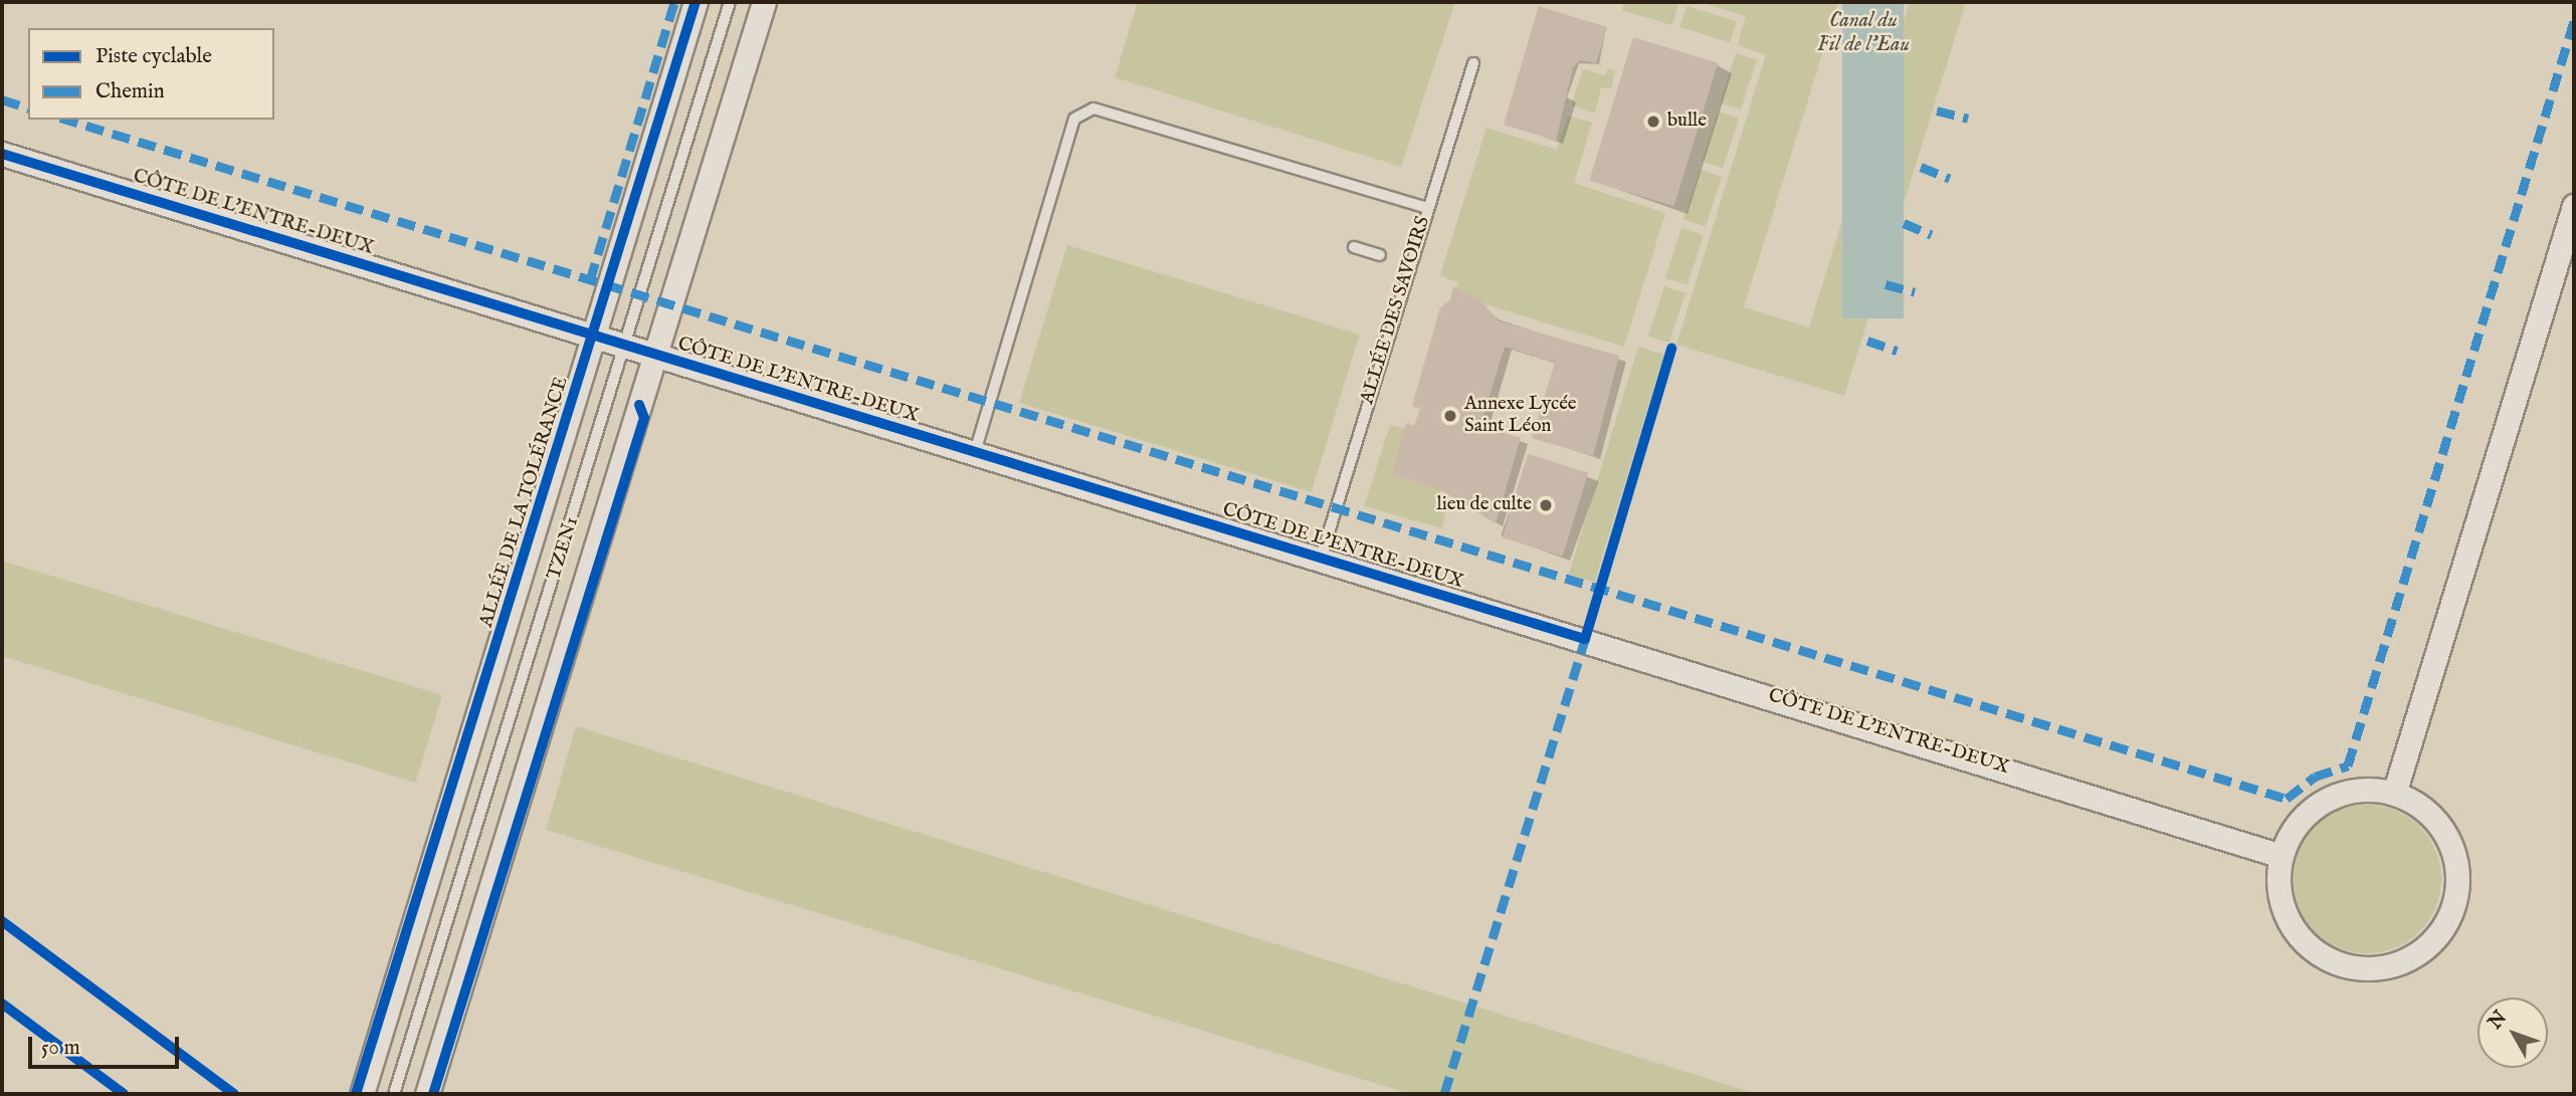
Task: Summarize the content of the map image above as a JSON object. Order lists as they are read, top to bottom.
{
  "streets": {
    "street": ["CÔTE DE L'ENTRE-DEUX", "ALLÉE DE LA TOLÉRANCE"],
    "lane": ["ALLÉE DES SAVOIRS", "TZEN1"]
  },
  "crossings": [
    ["CÔTE DE L'ENTRE-DEUX", "ALLÉE DES SAVOIRS"],
    ["CÔTE DE L'ENTRE-DEUX", "ALLÉE DE LA TOLÉRANCE"],
    ["CÔTE DE L'ENTRE-DEUX", "TZEN1"]
  ],
  "water": ["Canal du Fil de l'Eau"],
  "places": ["bulle", "Annexe Lycée Saint Léon", "lieu de culte"],
  "legend": ["Piste cyclable", "Chemin"],
  "scale_bar": "50 m",
  "north": "top left"
}
